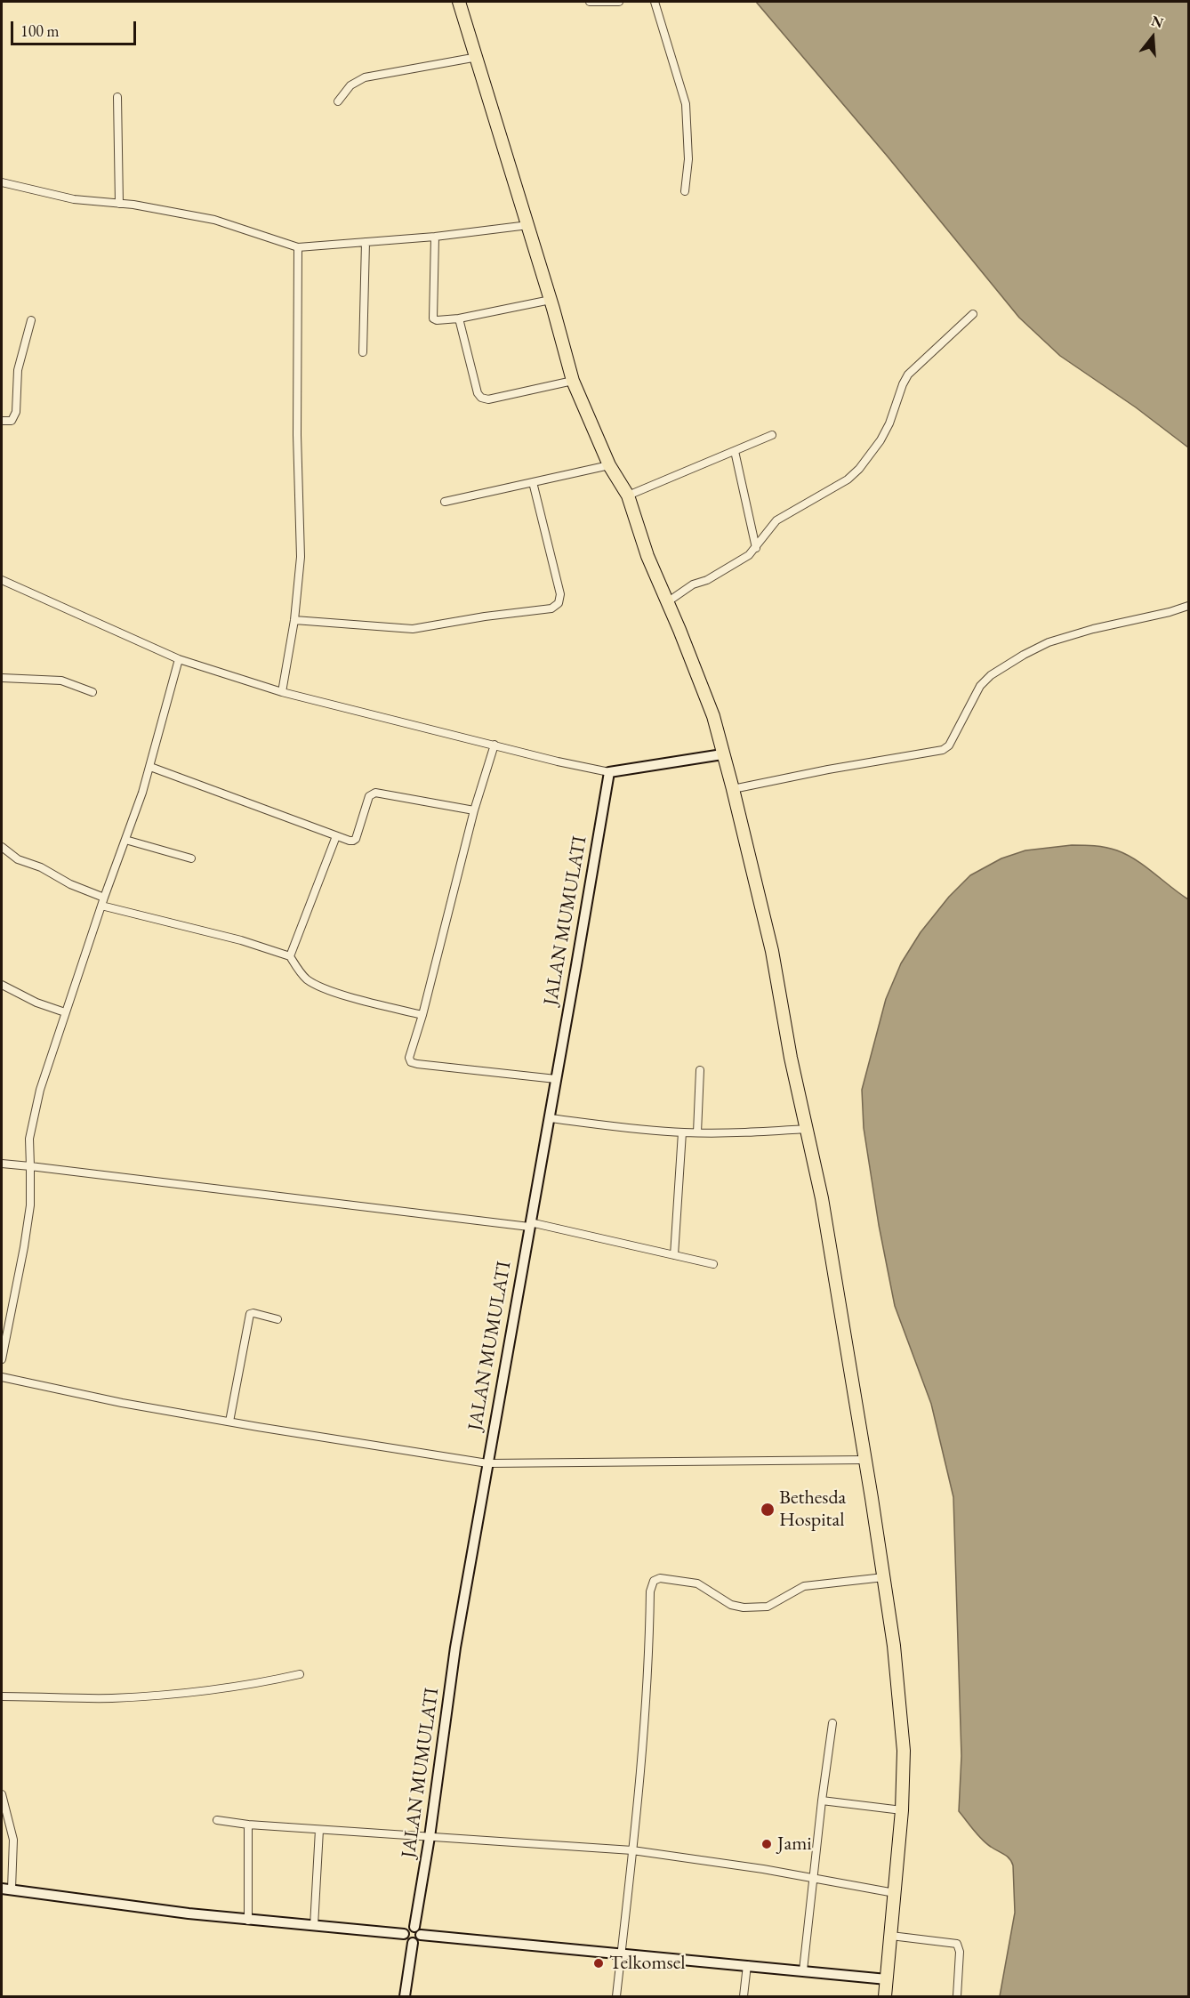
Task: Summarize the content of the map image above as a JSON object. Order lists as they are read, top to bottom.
{
  "streets": {
    "street": ["JALAN MUMULATI"]
  },
  "places": ["Bethesda Hospital", "Jami", "Telkomsel"],
  "scale_bar": "100 m",
  "north": "top"
}
